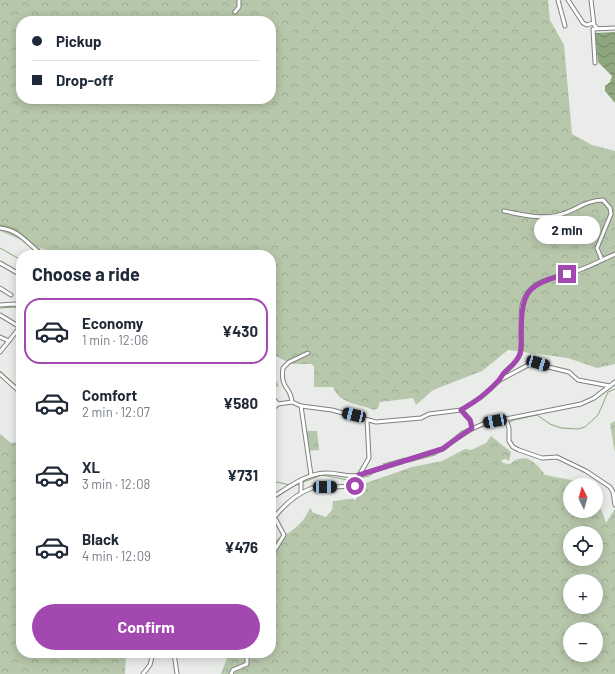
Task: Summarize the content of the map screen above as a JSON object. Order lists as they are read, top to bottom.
{
  "north": "top",
  "page": {
    "banner": ["Pickup", "Drop-off"],
    "bubble": "2 min",
    "heading": "Choose a ride",
    "list": [
      {
        "name": "Economy",
        "note": "1 min · 12:06",
        "value": "¥430"
      },
      {
        "name": "Comfort",
        "note": "2 min · 12:07",
        "value": "¥580"
      },
      {
        "name": "XL",
        "note": "3 min · 12:08",
        "value": "¥731"
      },
      {
        "name": "Black",
        "note": "4 min · 12:09",
        "value": "¥476"
      }
    ],
    "map_buttons": ["+", "−"],
    "buttons": "Confirm"
  }
}
